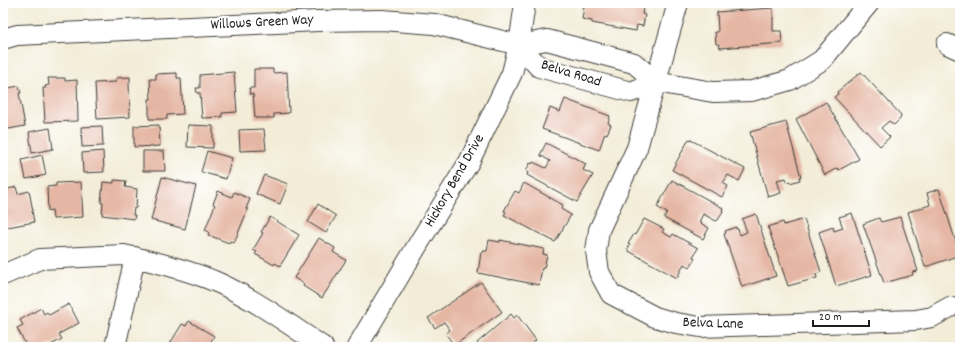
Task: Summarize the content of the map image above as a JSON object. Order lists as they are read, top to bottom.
{
  "streets": {
    "street": [
      "Willows Green Way",
      "Belva Road",
      "Hickory Bend Drive",
      "Belva Lane"
    ]
  },
  "crossings": [
    ["Willows Green Way", "Belva Road"],
    ["Willows Green Way", "Hickory Bend Drive"],
    ["Belva Road", "Hickory Bend Drive"],
    ["Belva Road", "Belva Lane"]
  ],
  "scale_bar": "20 m"
}
